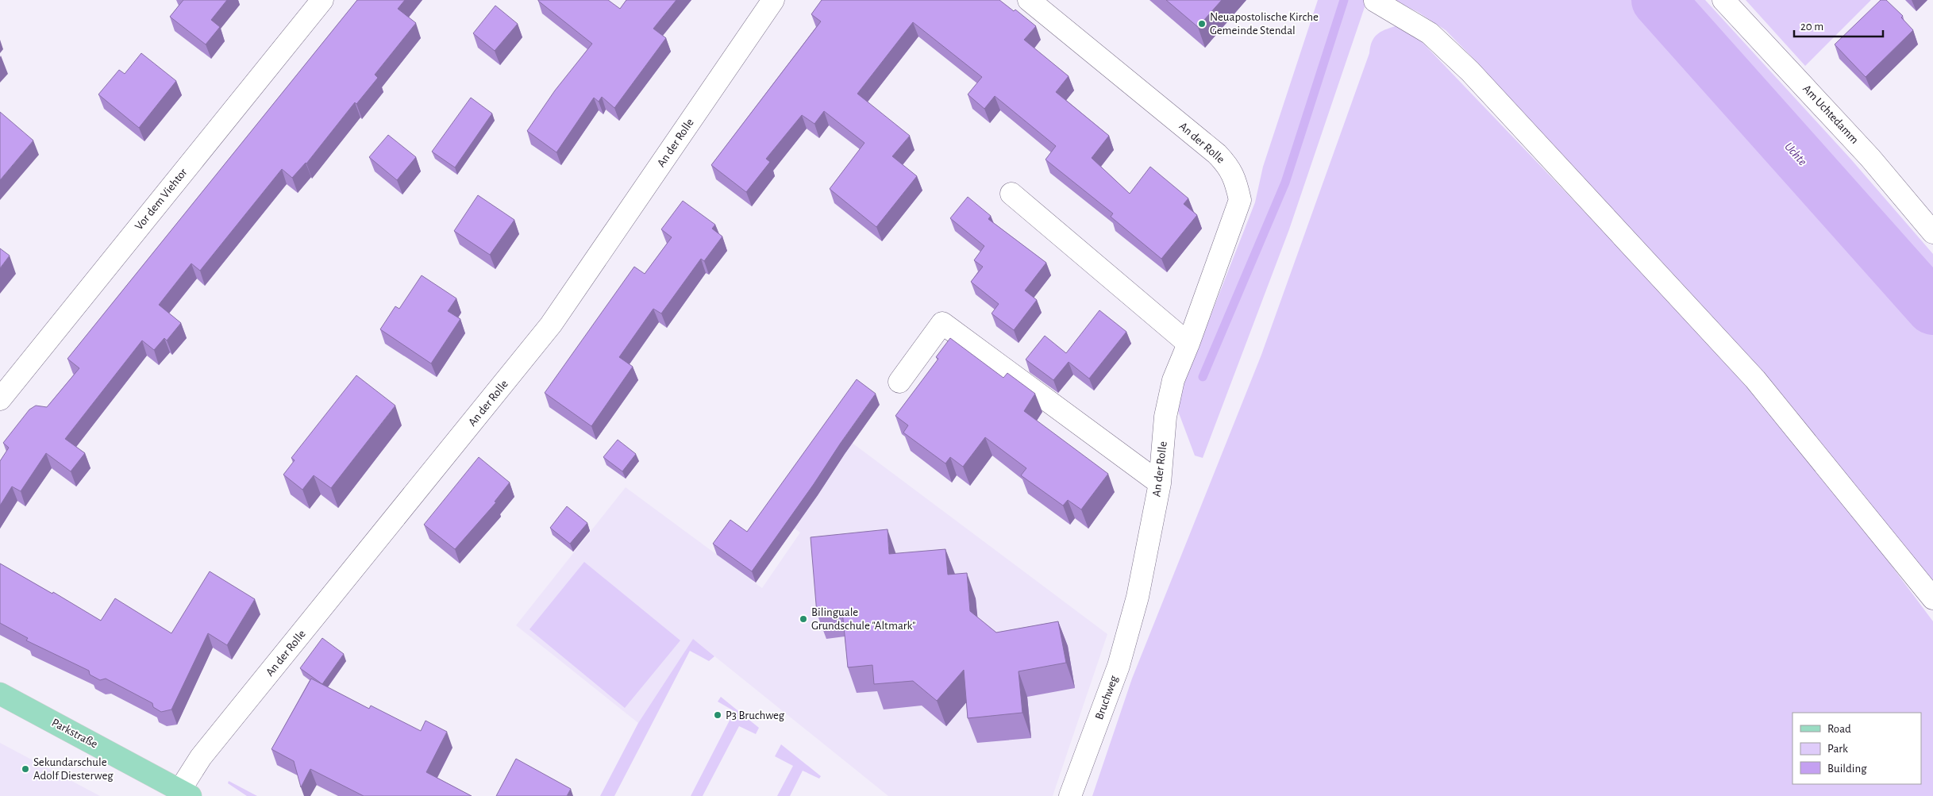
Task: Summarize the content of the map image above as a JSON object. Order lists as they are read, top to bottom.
{
  "streets": {
    "main road": ["Parkstraße"],
    "street": [
      "Am Uchtedamm",
      "An der Rolle",
      "Vor dem Viehtor",
      "Bruchweg"
    ]
  },
  "crossings": [
    ["An der Rolle", "Bruchweg"],
    ["An der Rolle", "Parkstraße"]
  ],
  "water": ["Uchte"],
  "places": [
    "Neuapostolische Kirche Gemeinde Stendal",
    "Bilinguale Grundschule \"Altmark\"",
    "P3 Bruchweg",
    "Sekundarschule Adolf Diesterweg"
  ],
  "legend": ["Road", "Park", "Building"],
  "scale_bar": "20 m"
}
